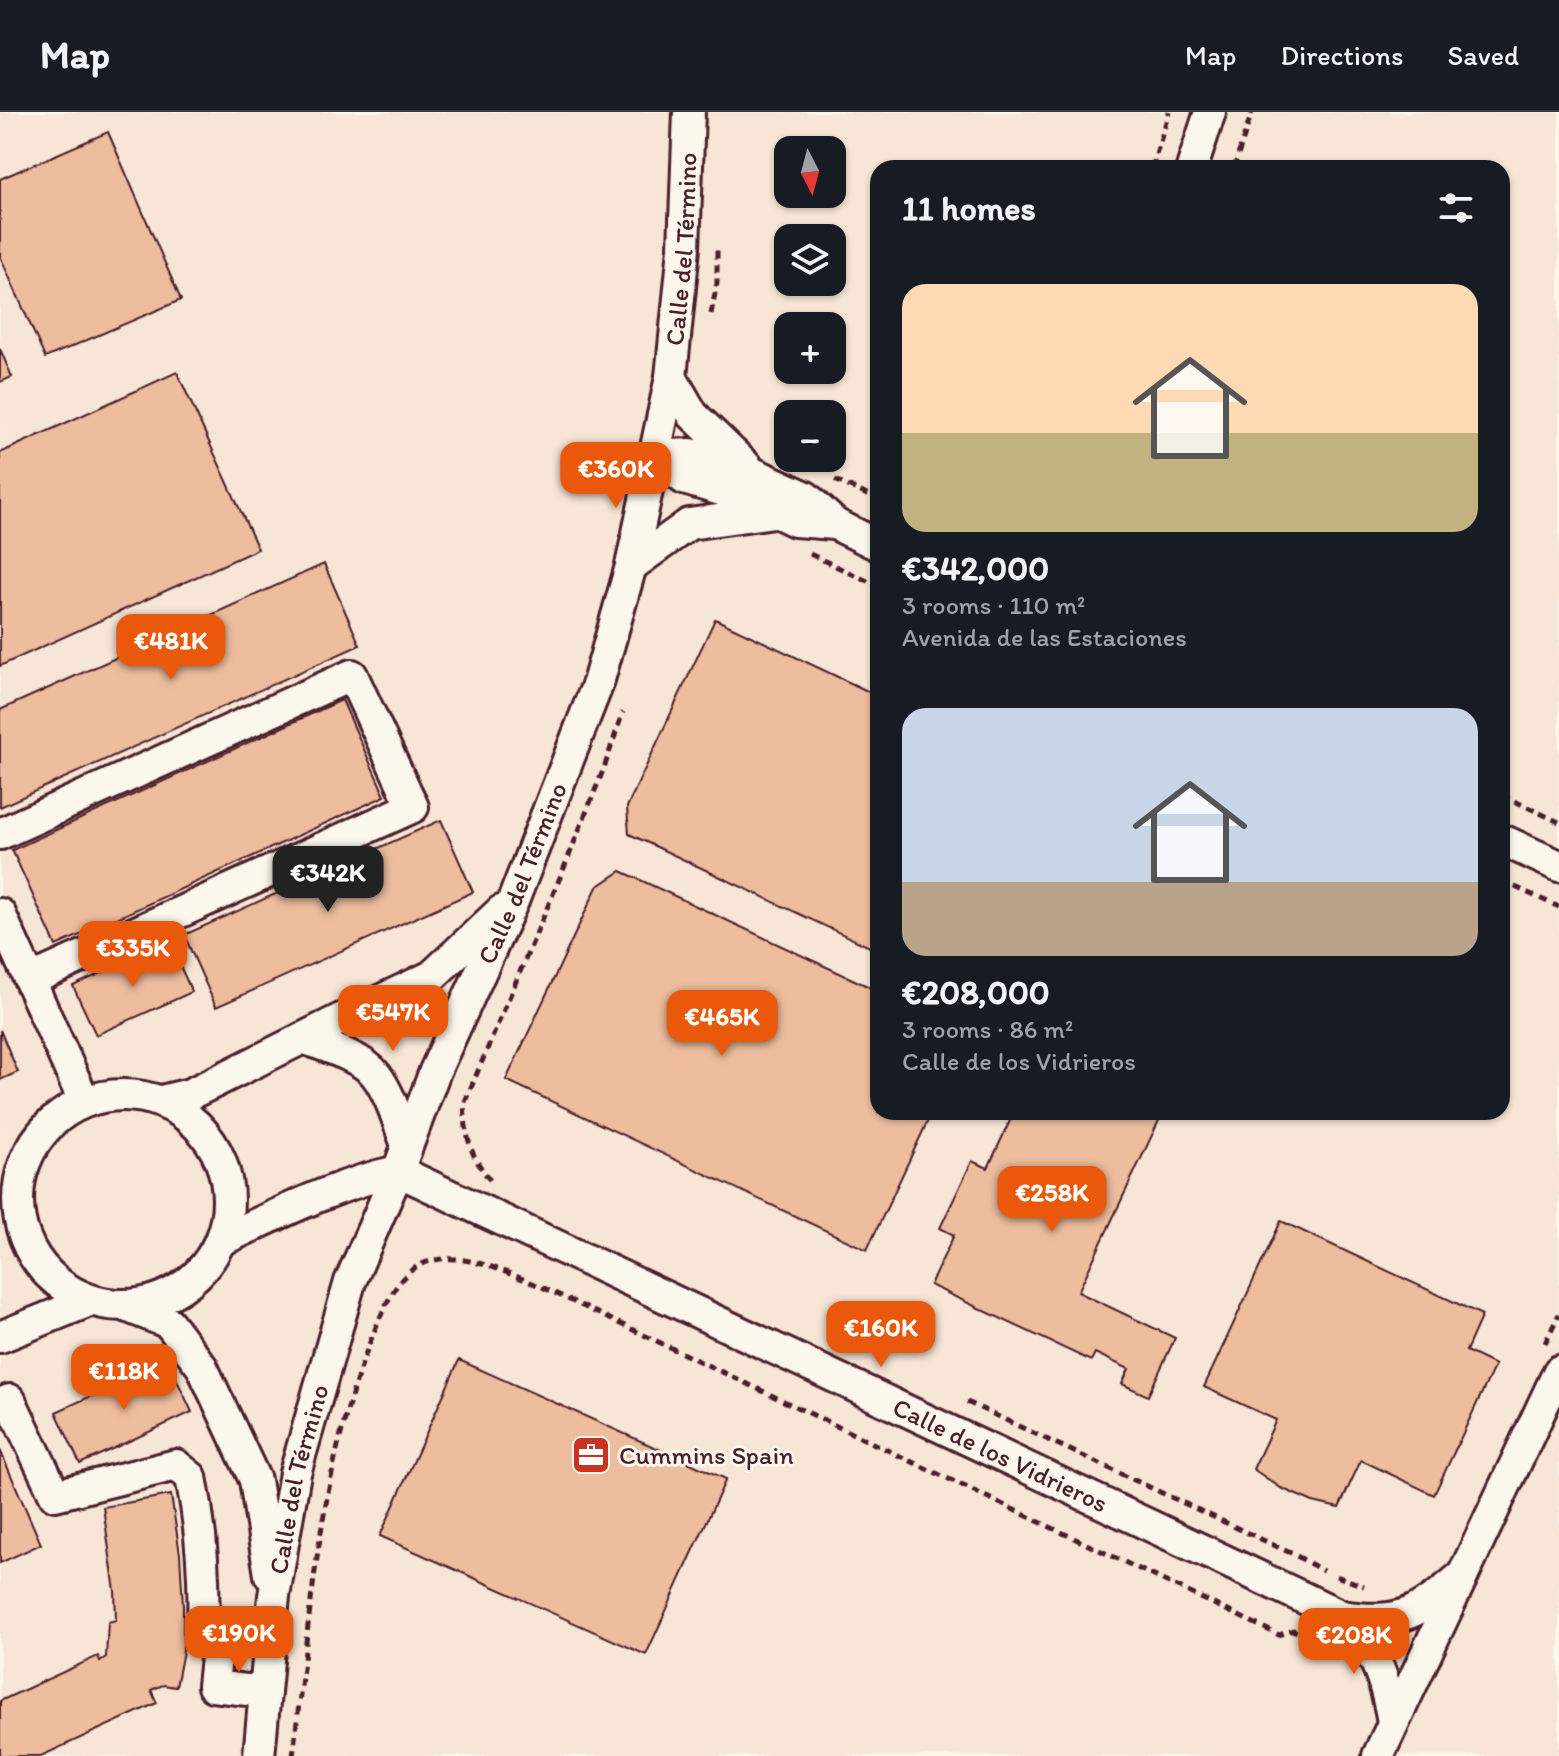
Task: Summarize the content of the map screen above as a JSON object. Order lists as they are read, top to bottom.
{
  "streets": {
    "street": ["Calle del Término", "Calle de los Vidrieros"]
  },
  "crossings": [
    ["Calle del Término", "Calle de los Vidrieros"]
  ],
  "places": {
    "office": ["Cummins Spain"]
  },
  "north": "bottom",
  "page": {
    "header": "Map",
    "nav": ["Map", "Directions", "Saved"],
    "map_buttons": ["+", "−"],
    "heading": "11 homes",
    "list": [
      {
        "name": "€342,000",
        "note": "3 rooms · 110 m² · Avenida de las Estaciones"
      },
      {
        "name": "€208,000",
        "note": "3 rooms · 86 m² · Calle de los Vidrieros"
      }
    ],
    "price": [
      "€360K",
      "€481K",
      "€342K",
      "€335K",
      "€547K",
      "€465K",
      "€258K",
      "€160K",
      "€118K",
      "€190K",
      "€208K"
    ]
  }
}
